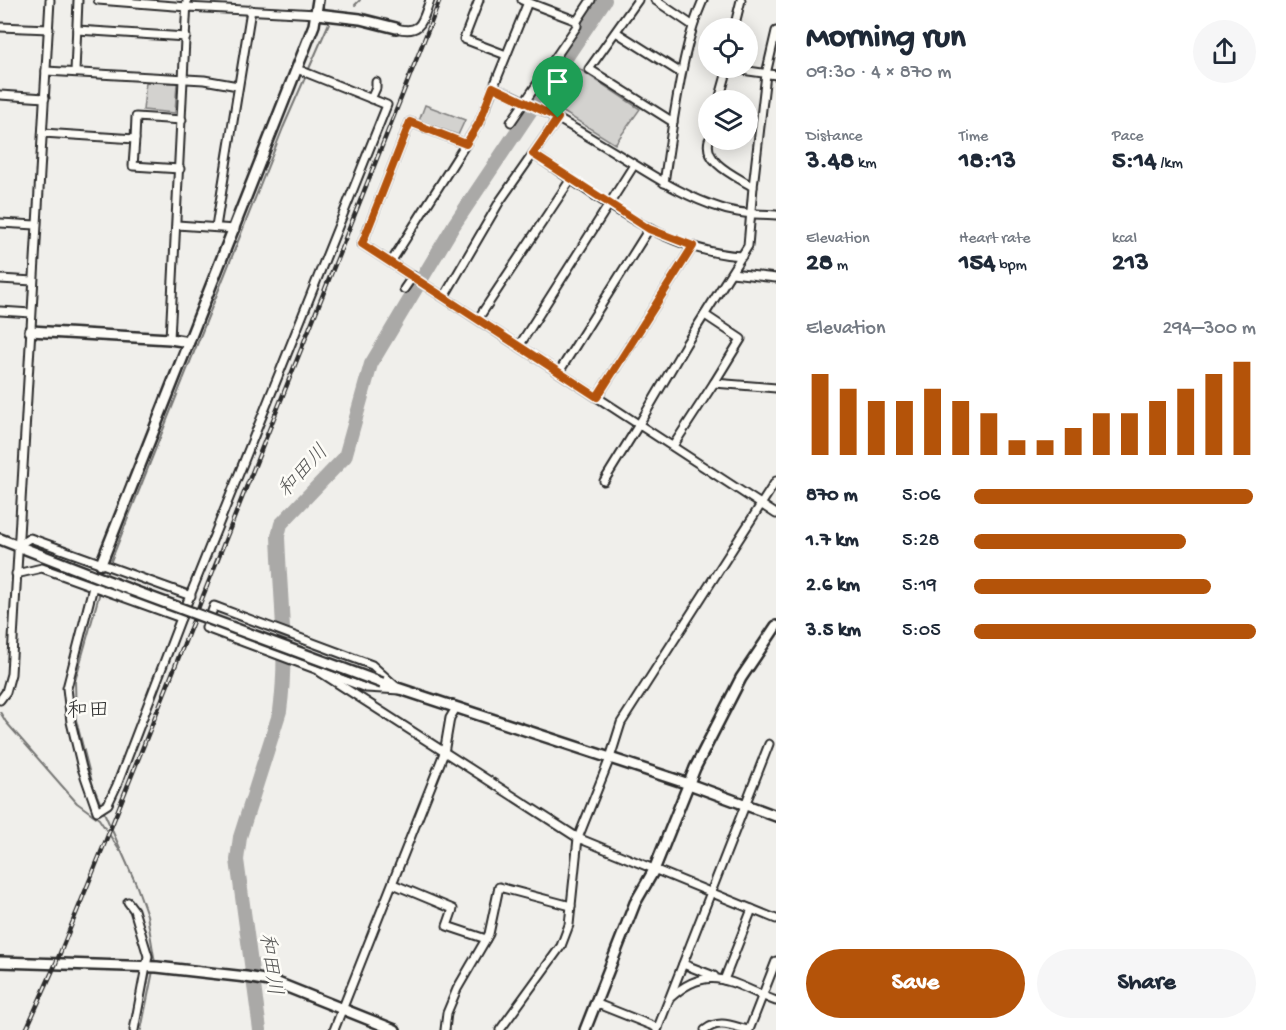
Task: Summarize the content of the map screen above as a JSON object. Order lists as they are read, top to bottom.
{
  "districts": ["和田"],
  "water": ["和田川"],
  "page": {
    "heading": ["Morning run", "09:30 · 4 × 870 m"],
    "stats": [
      ["Distance", "3.48 km"],
      ["Time", "18:13"],
      ["Pace", "5:14 /km"],
      ["Elevation", "28 m"],
      ["Heart rate", "154 bpm"],
      ["kcal", "213"]
    ],
    "chart": ["Elevation", "294–300 m"],
    "list": [
      {
        "name": "870 m",
        "note": "5:06"
      },
      {
        "name": "1.7 km",
        "note": "5:28"
      },
      {
        "name": "2.6 km",
        "note": "5:19"
      },
      {
        "name": "3.5 km",
        "note": "5:05"
      }
    ],
    "buttons": ["Save", "Share"]
  }
}
